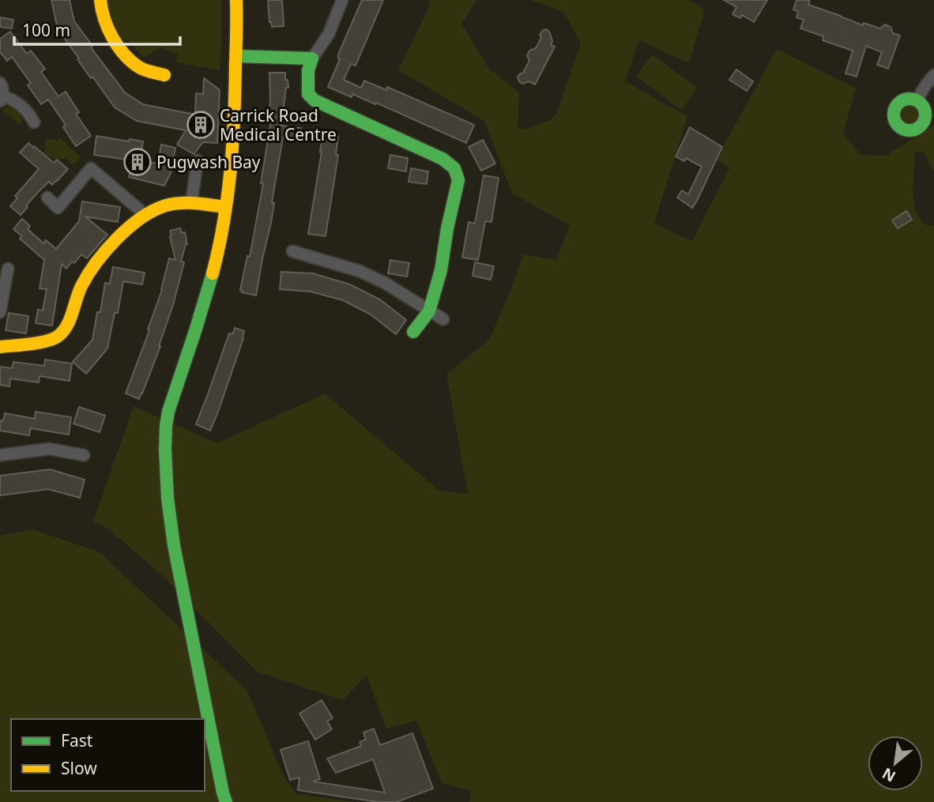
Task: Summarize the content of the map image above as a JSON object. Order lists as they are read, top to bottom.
{
  "places": {
    "building": ["Carrick Road Medical Centre", "Pugwash Bay"]
  },
  "legend": ["Fast", "Slow"],
  "scale_bar": "100 m",
  "north": "bottom left"
}
